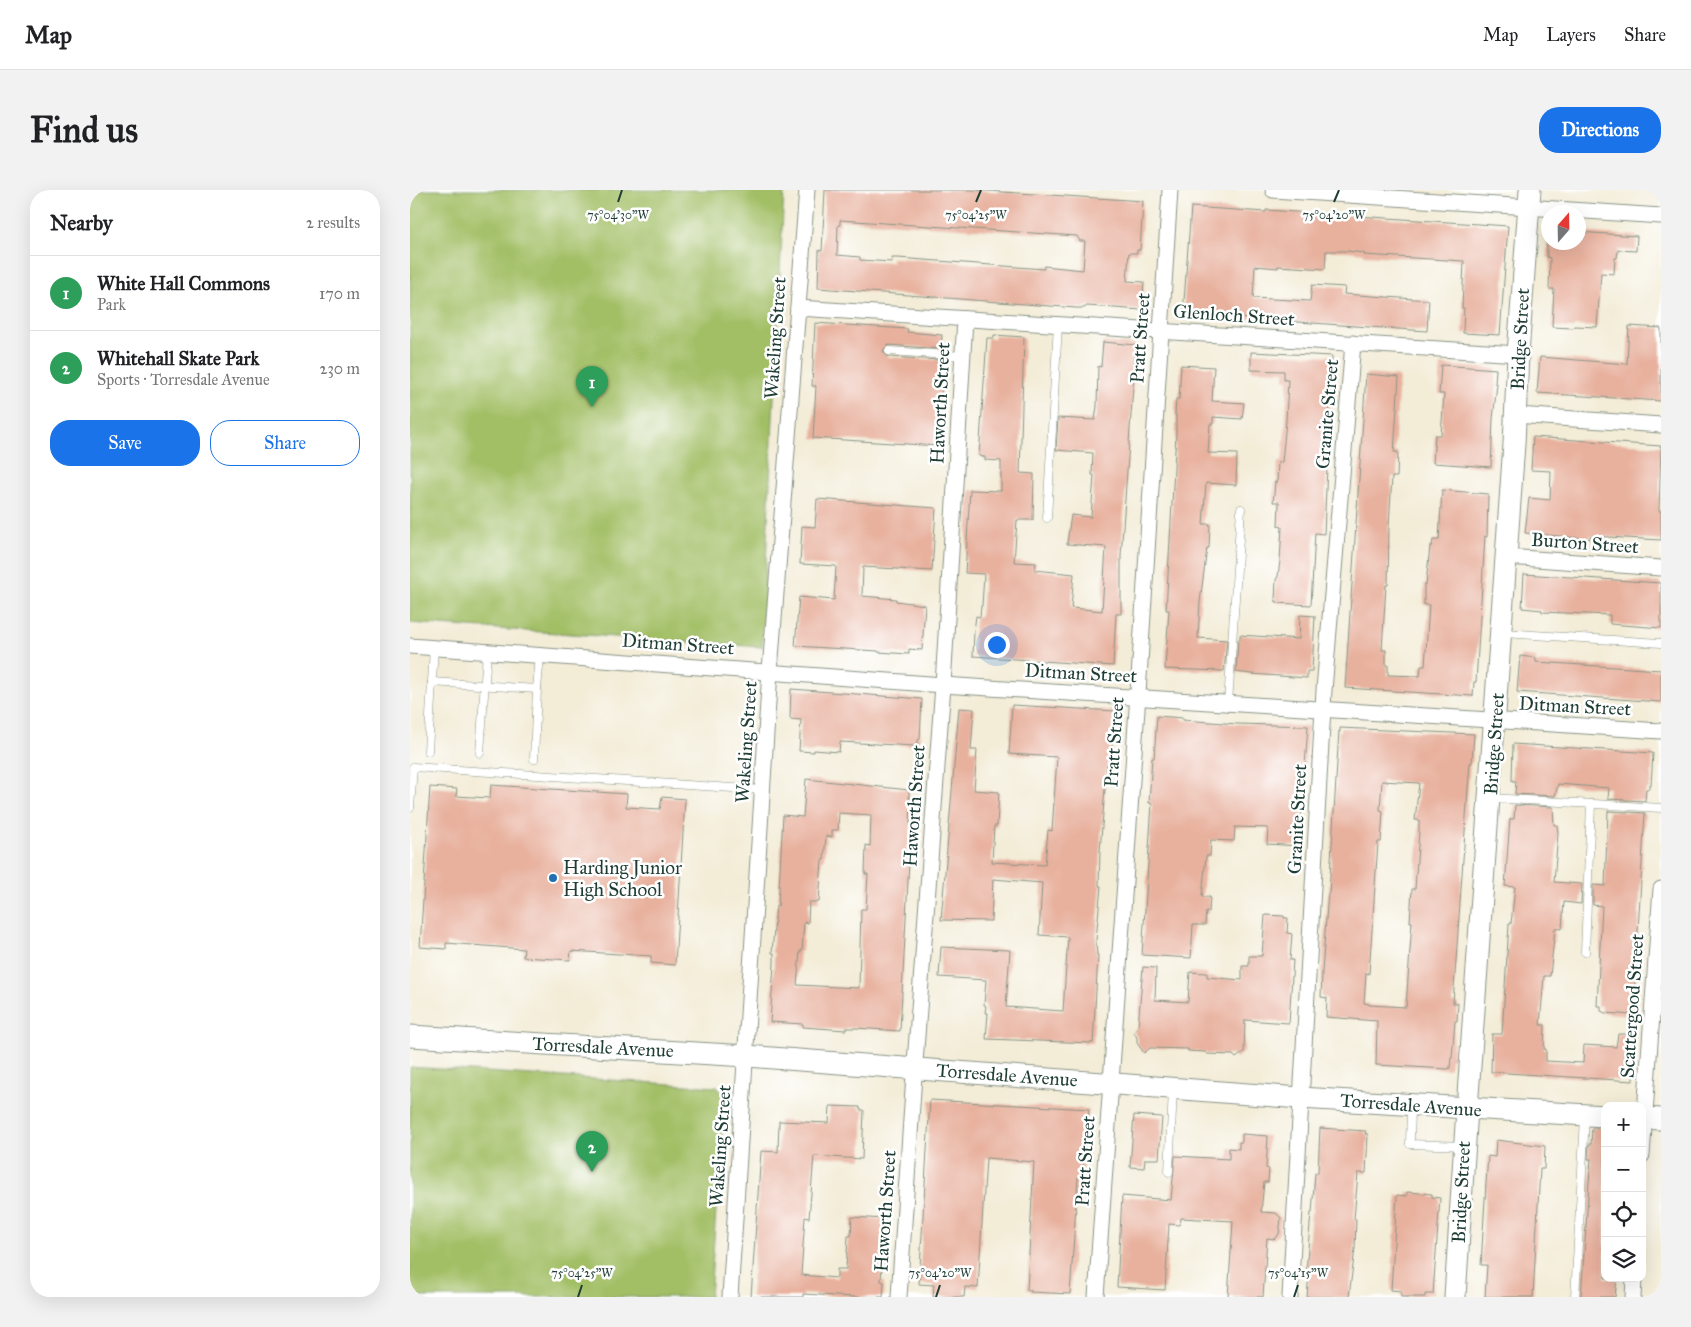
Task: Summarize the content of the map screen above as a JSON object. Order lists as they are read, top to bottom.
{
  "streets": {
    "main road": ["Bridge Street", "Torresdale Avenue"],
    "street": [
      "Glenloch Street",
      "Wakeling Street",
      "Pratt Street",
      "Haworth Street",
      "Granite Street",
      "Burton Street",
      "Ditman Street",
      "Scattergood Street"
    ]
  },
  "crossings": [
    ["Glenloch Street", "Wakeling Street"],
    ["Glenloch Street", "Pratt Street"],
    ["Glenloch Street", "Bridge Street"],
    ["Glenloch Street", "Haworth Street"],
    ["Glenloch Street", "Granite Street"],
    ["Wakeling Street", "Ditman Street"],
    ["Wakeling Street", "Torresdale Avenue"],
    ["Pratt Street", "Ditman Street"],
    ["Pratt Street", "Torresdale Avenue"],
    ["Bridge Street", "Burton Street"],
    ["Bridge Street", "Ditman Street"],
    ["Bridge Street", "Torresdale Avenue"],
    ["Haworth Street", "Ditman Street"],
    ["Haworth Street", "Torresdale Avenue"],
    ["Granite Street", "Ditman Street"],
    ["Granite Street", "Torresdale Avenue"]
  ],
  "places": ["Harding Junior High School"],
  "north": "top",
  "page": {
    "header": "Map",
    "nav": ["Map", "Layers", "Share"],
    "buttons": [
      "Directions",
      ["Save", "Share"]
    ],
    "title": "Find us",
    "heading": ["Nearby", "2 results"],
    "list": [
      {
        "mark": "1",
        "name": "White Hall Commons",
        "note": "Park",
        "value": "170 m"
      },
      {
        "mark": "2",
        "name": "Whitehall Skate Park",
        "note": "Sports · Torresdale Avenue",
        "value": "230 m"
      }
    ],
    "pins": ["1", "2"],
    "map_buttons": ["+", "−"]
  },
  "coordinates": [
    "75°04'30\"W",
    "75°04'25\"W",
    "75°04'20\"W",
    "75°04'15\"W"
  ]
}
